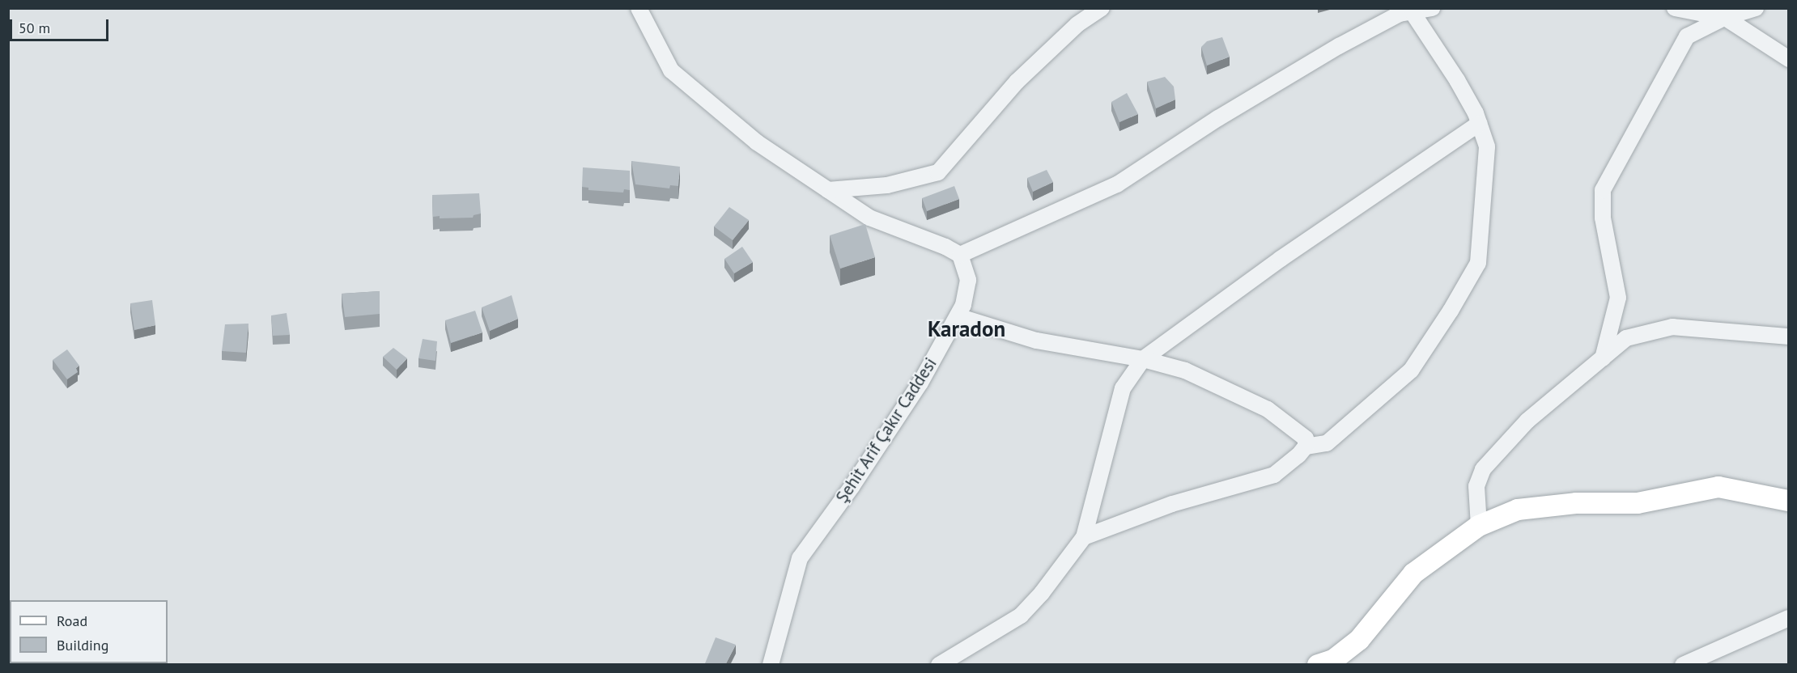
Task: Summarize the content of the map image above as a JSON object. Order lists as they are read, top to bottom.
{
  "streets": {
    "street": ["Şehit Arif Çakır Caddesi"]
  },
  "districts": ["Karadon"],
  "legend": ["Road", "Building"],
  "scale_bar": "50 m"
}
